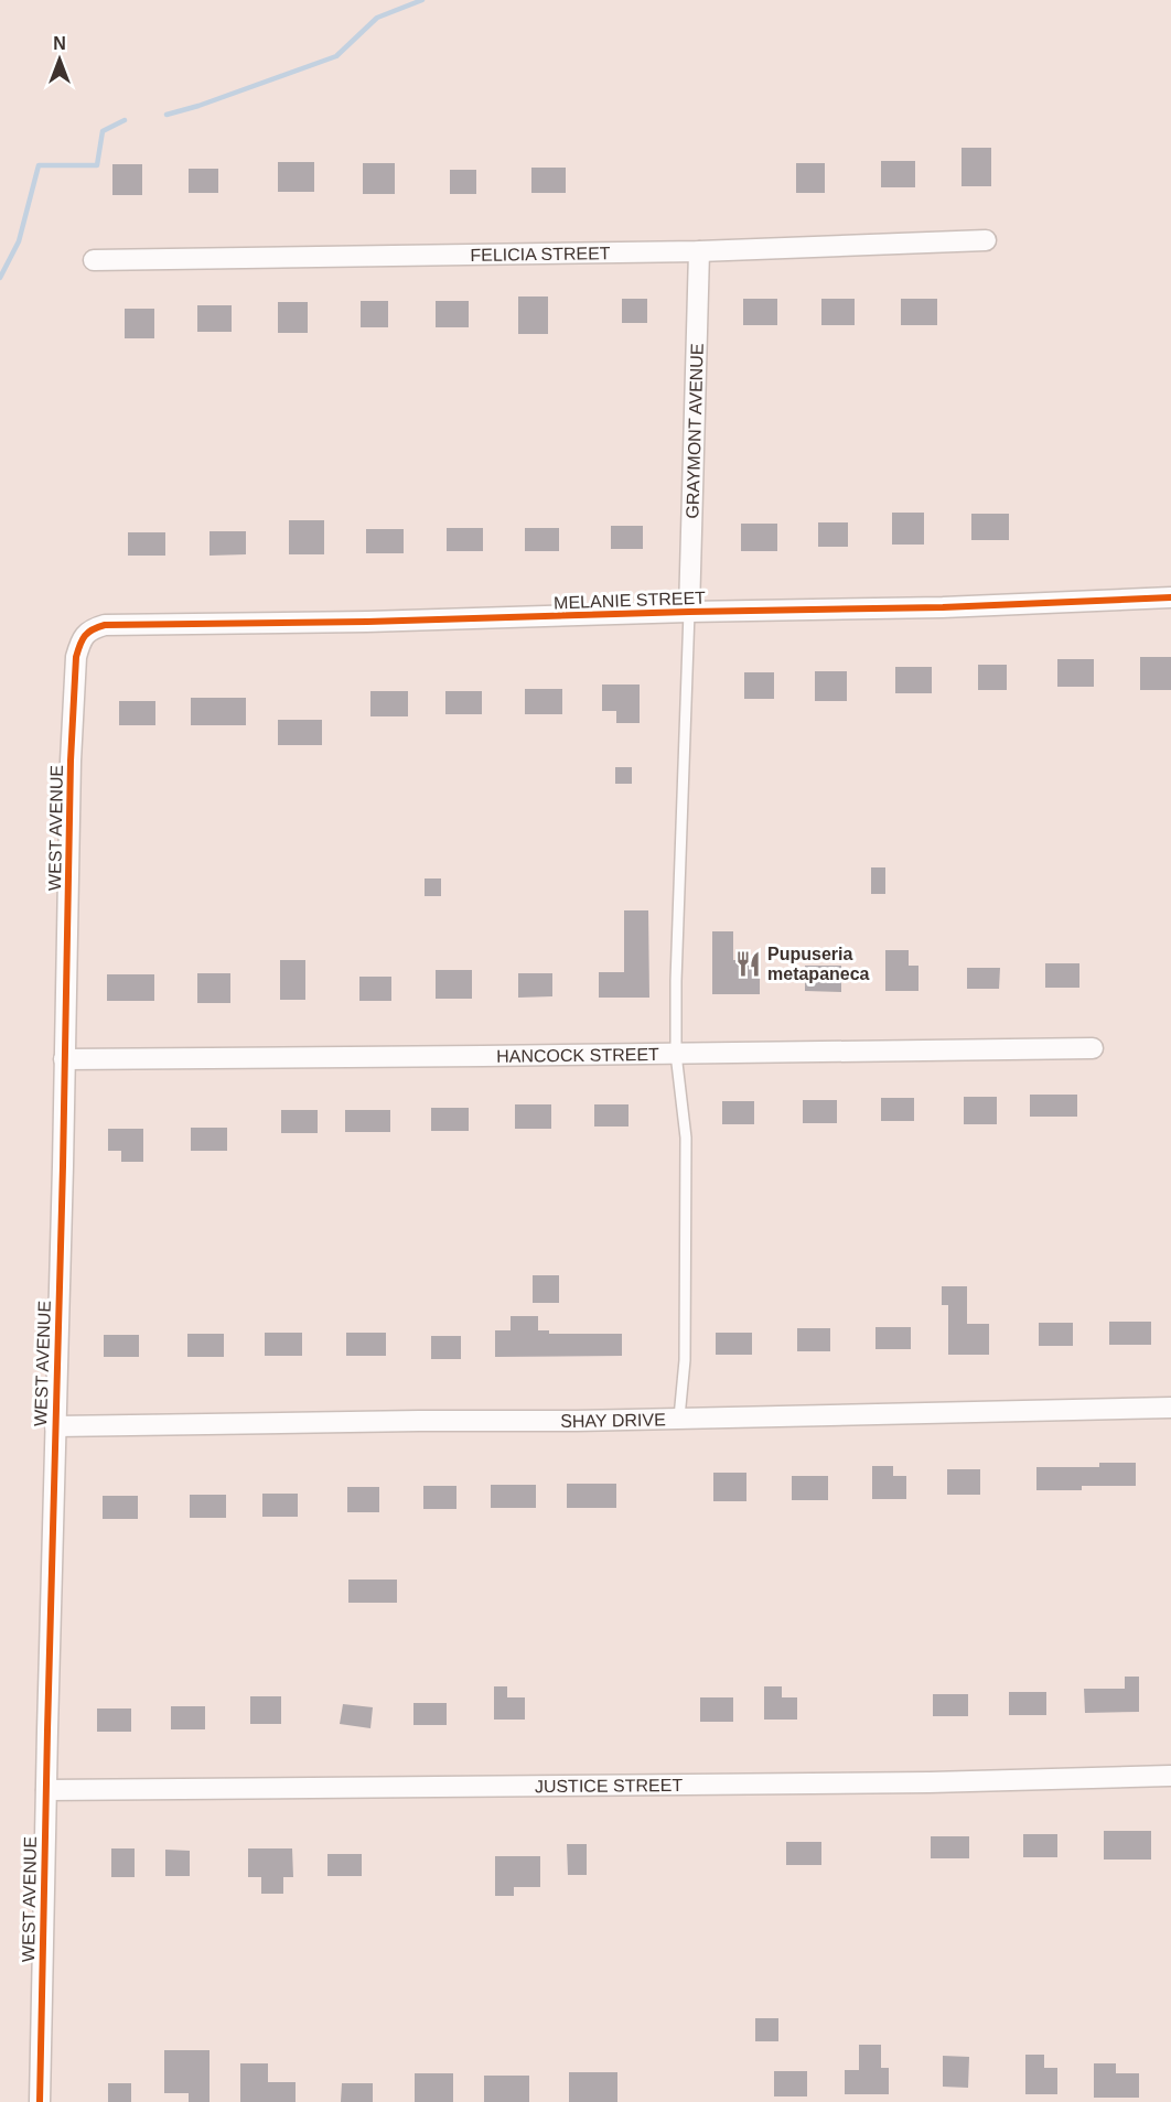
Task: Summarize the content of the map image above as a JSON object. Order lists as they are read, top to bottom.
{
  "streets": {
    "street": [
      "FELICIA STREET",
      "GRAYMONT AVENUE",
      "MELANIE STREET",
      "WEST AVENUE",
      "HANCOCK STREET",
      "SHAY DRIVE",
      "JUSTICE STREET"
    ]
  },
  "crossings": [
    ["FELICIA STREET", "GRAYMONT AVENUE"],
    ["GRAYMONT AVENUE", "MELANIE STREET"],
    ["MELANIE STREET", "WEST AVENUE"],
    ["WEST AVENUE", "HANCOCK STREET"],
    ["WEST AVENUE", "SHAY DRIVE"],
    ["WEST AVENUE", "JUSTICE STREET"]
  ],
  "places": {
    "restaurant": ["Pupuseria metapaneca"]
  },
  "north": "top"
}
